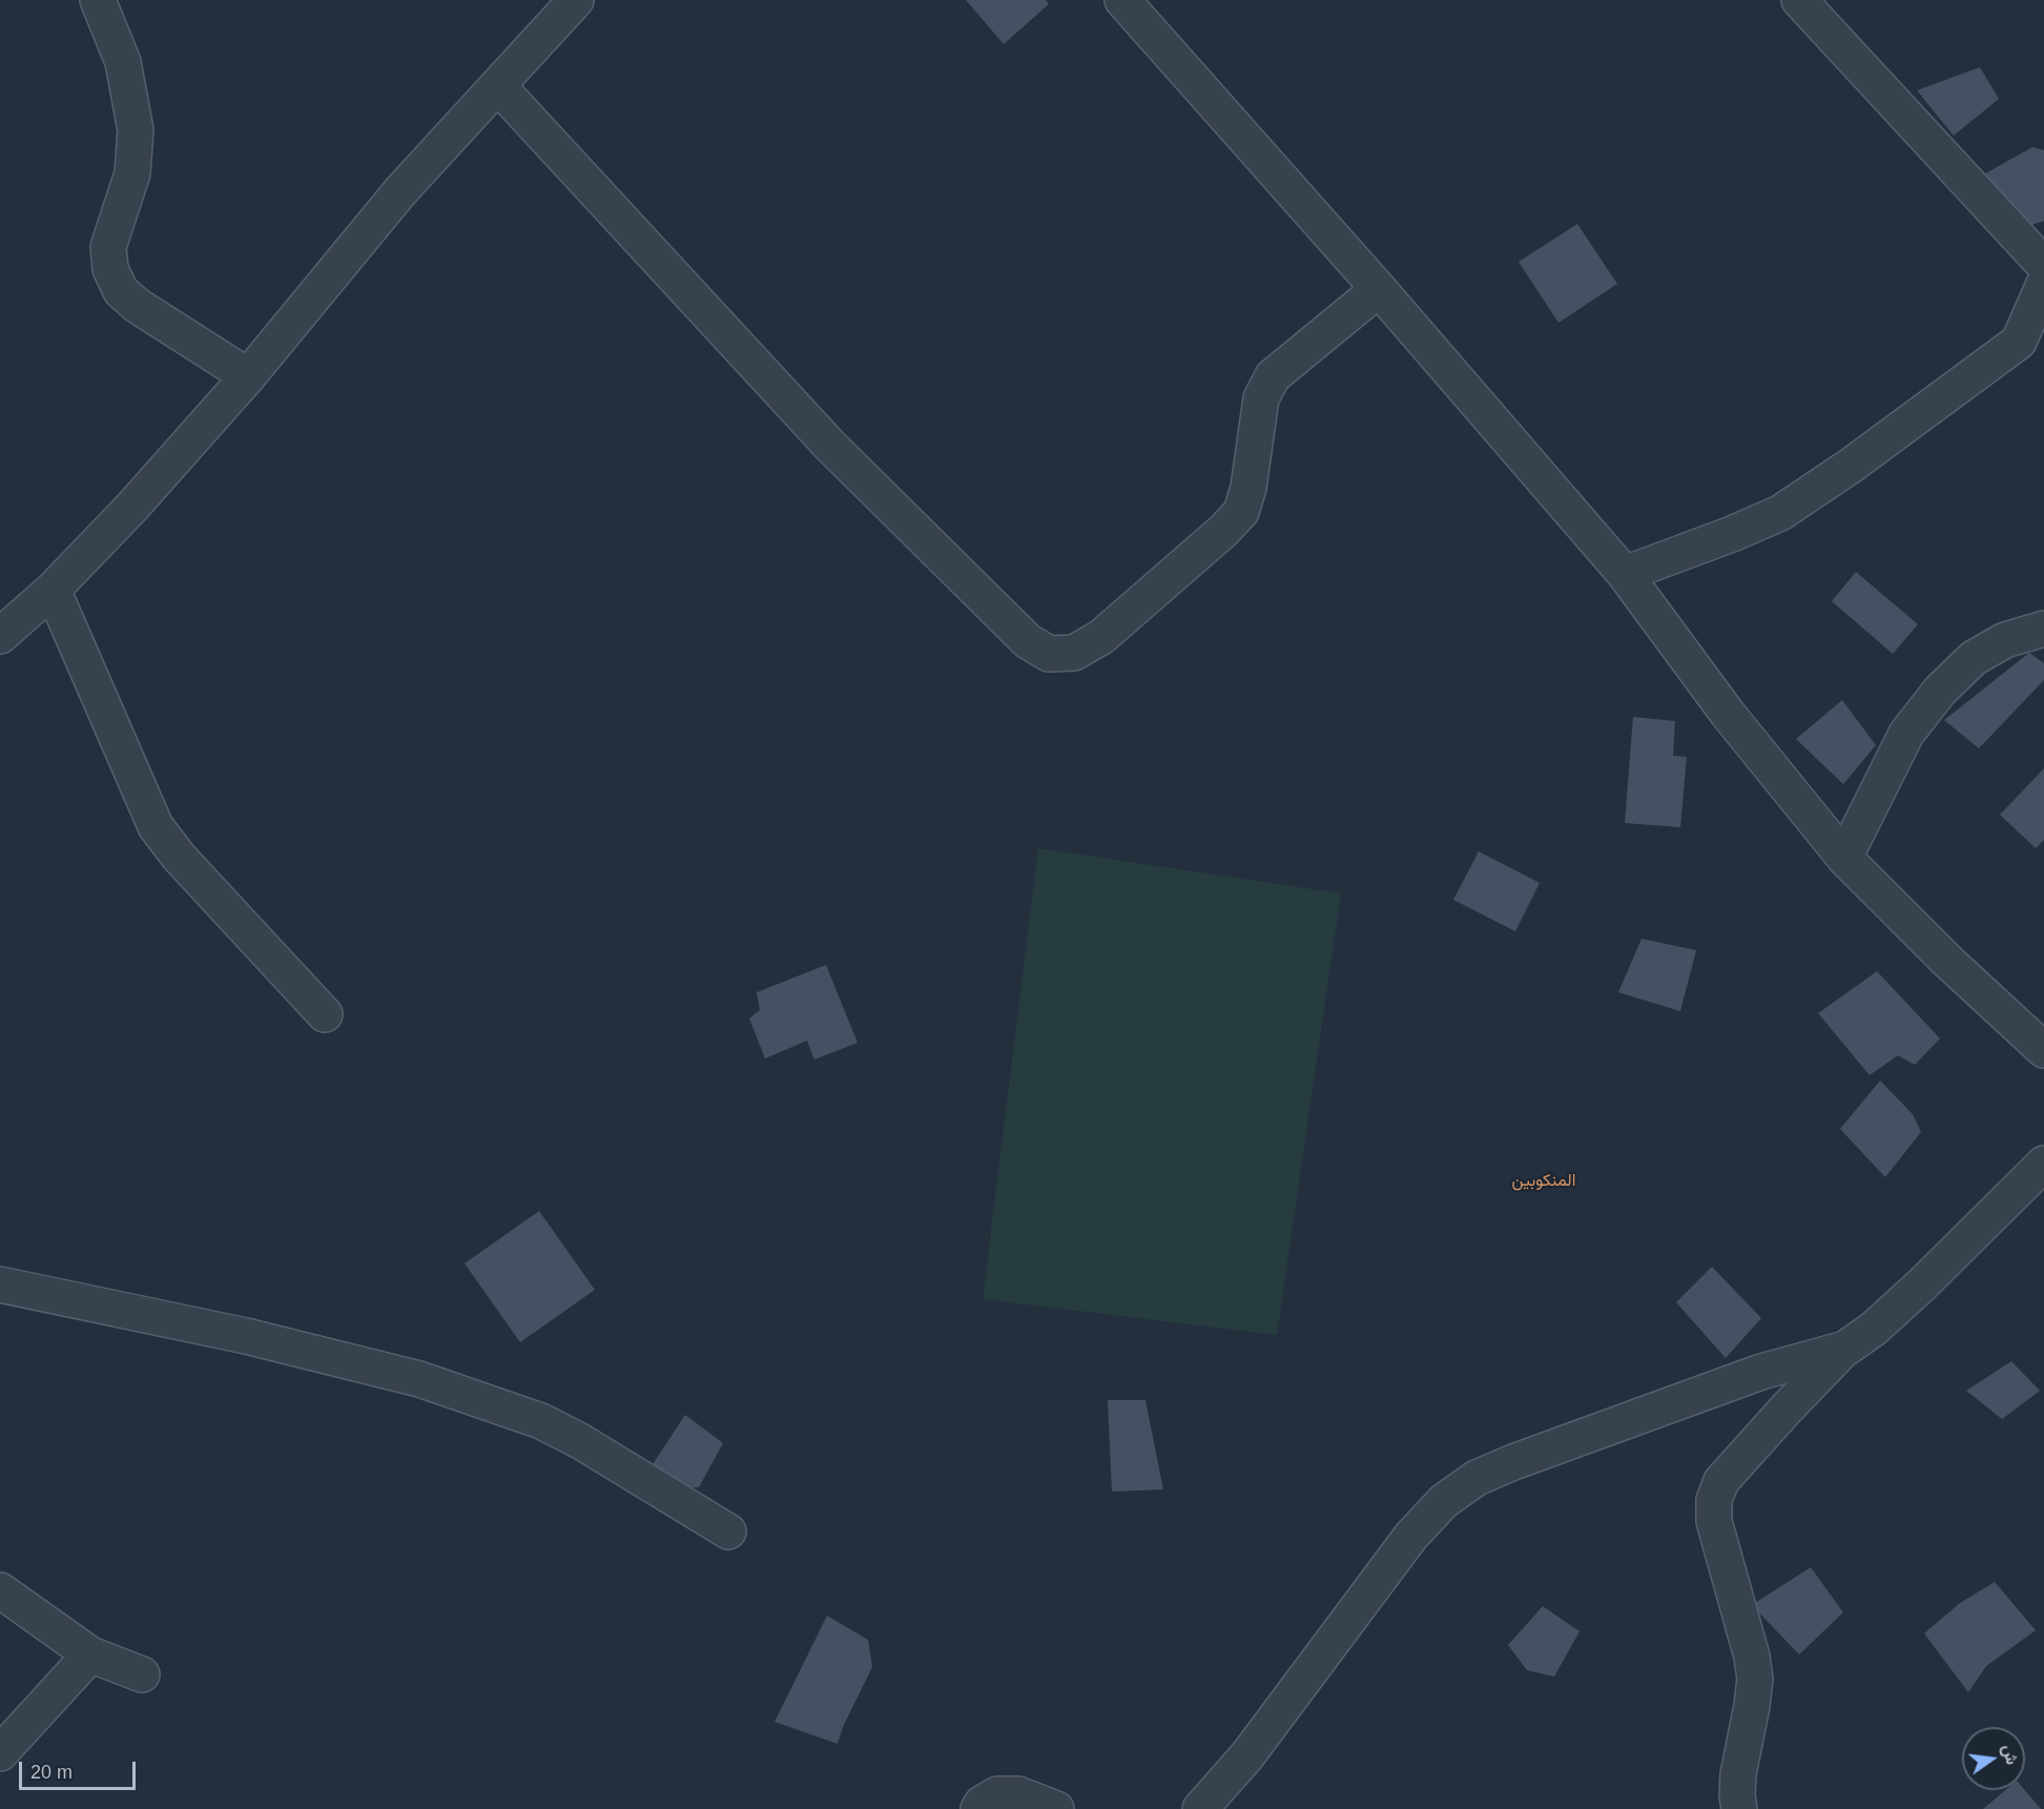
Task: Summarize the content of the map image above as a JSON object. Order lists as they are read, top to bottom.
{
  "districts": ["المنكوبين"],
  "scale_bar": "20 m",
  "north": "right"
}
